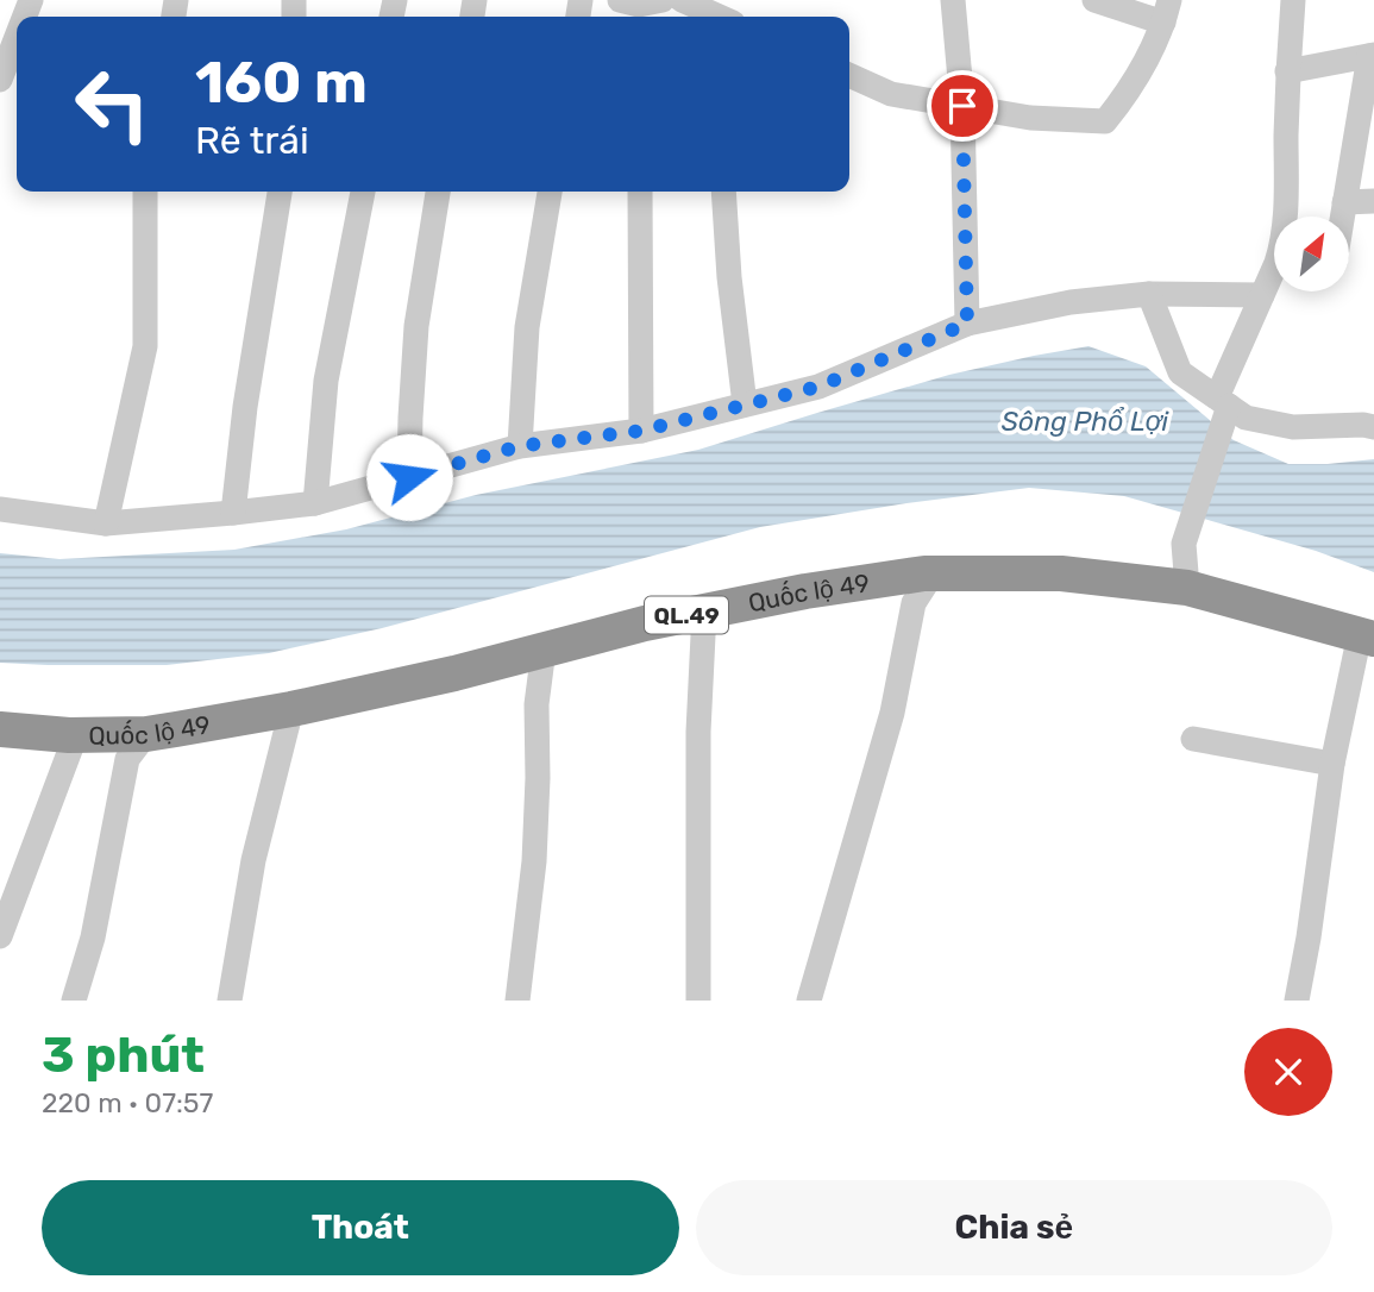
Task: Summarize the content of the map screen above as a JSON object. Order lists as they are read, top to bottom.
{
  "streets": {
    "highway": ["Quốc lộ 49", "QL.49"]
  },
  "water": ["Sông Phổ Lợi"],
  "north": "top right",
  "page": {
    "turn": ["160 m", "Rẽ trái"],
    "heading": ["3 phút", "220 m · 07:57"],
    "buttons": ["Thoát", "Chia sẻ"]
  }
}
